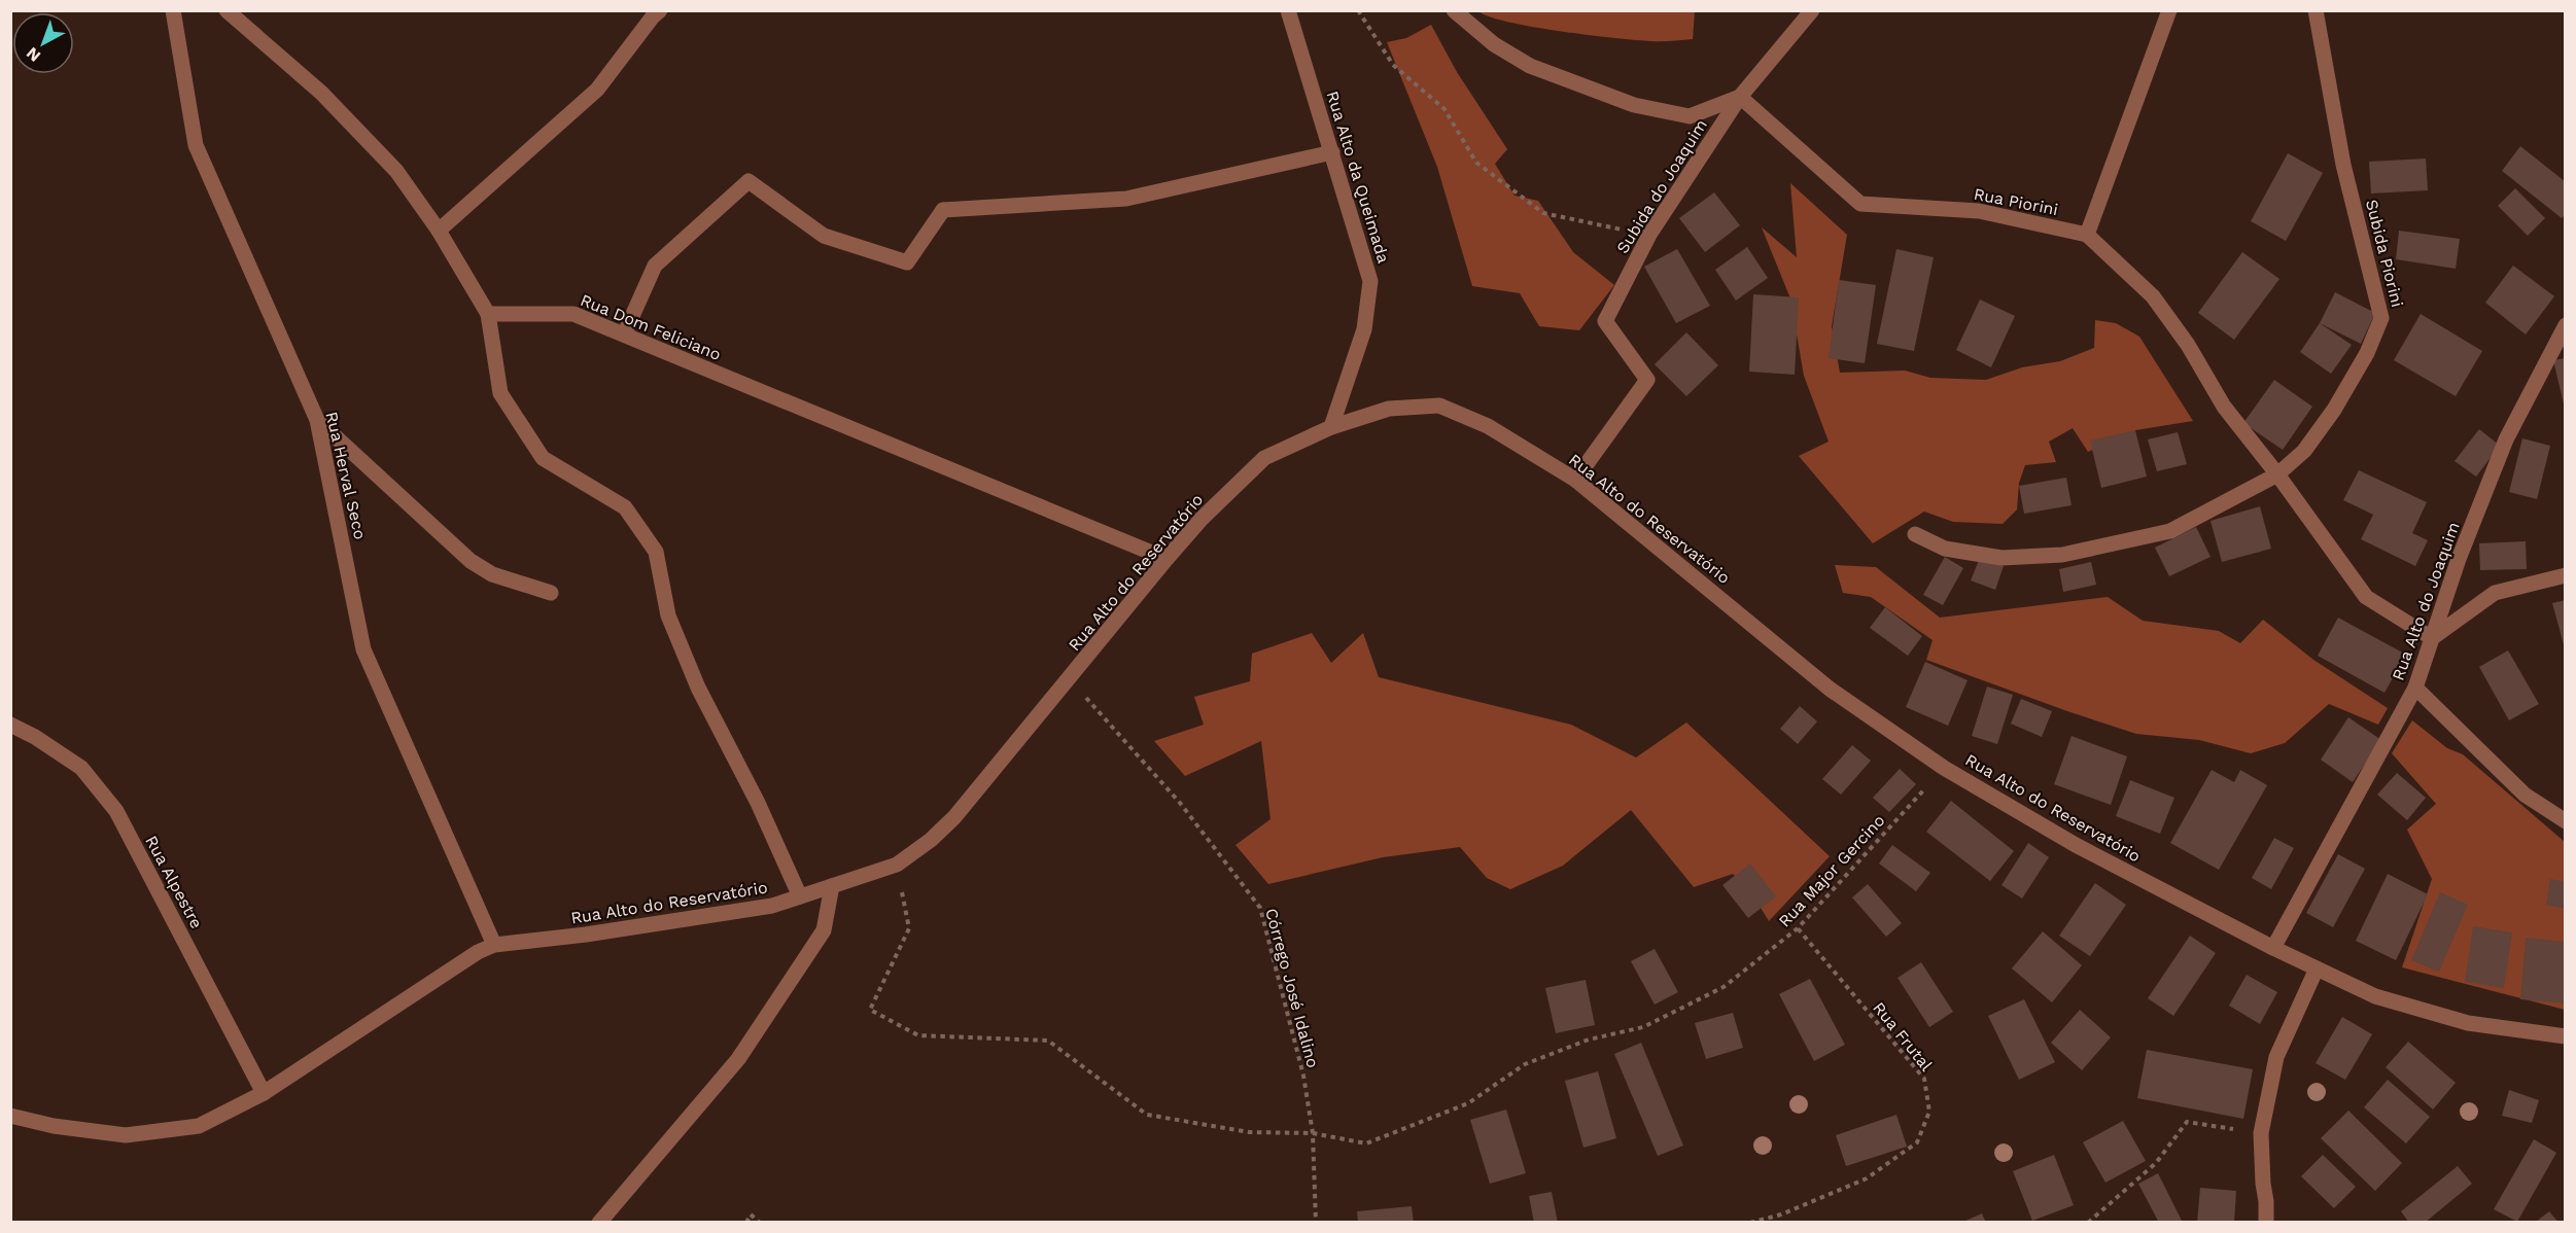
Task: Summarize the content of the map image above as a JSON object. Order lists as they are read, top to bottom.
{
  "streets": {
    "street": [
      "Rua Alto da Queimada",
      "Subida do Joaquim",
      "Rua Piorini",
      "Subida Piorini",
      "Rua Dom Feliciano",
      "Rua Herval Seco",
      "Rua Alto do Reservatório",
      "Rua Alto do Joaquim",
      "Rua Alpestre"
    ],
    "path": ["Rua Major Gercino", "Córrego José Idalino", "Rua Frutal"]
  },
  "crossings": [
    ["Rua Alto da Queimada", "Rua Alto do Reservatório"],
    ["Subida do Joaquim", "Rua Piorini"],
    ["Subida do Joaquim", "Rua Alto do Reservatório"],
    ["Rua Dom Feliciano", "Rua Alto do Reservatório"],
    ["Rua Herval Seco", "Rua Alto do Reservatório"],
    ["Rua Alto do Reservatório", "Rua Alto do Joaquim"],
    ["Rua Alto do Reservatório", "Rua Major Gercino"],
    ["Rua Alto do Reservatório", "Rua Alpestre"],
    ["Rua Alto do Reservatório", "Córrego José Idalino"],
    ["Rua Major Gercino", "Córrego José Idalino"],
    ["Rua Major Gercino", "Rua Frutal"]
  ],
  "north": "bottom left"
}
